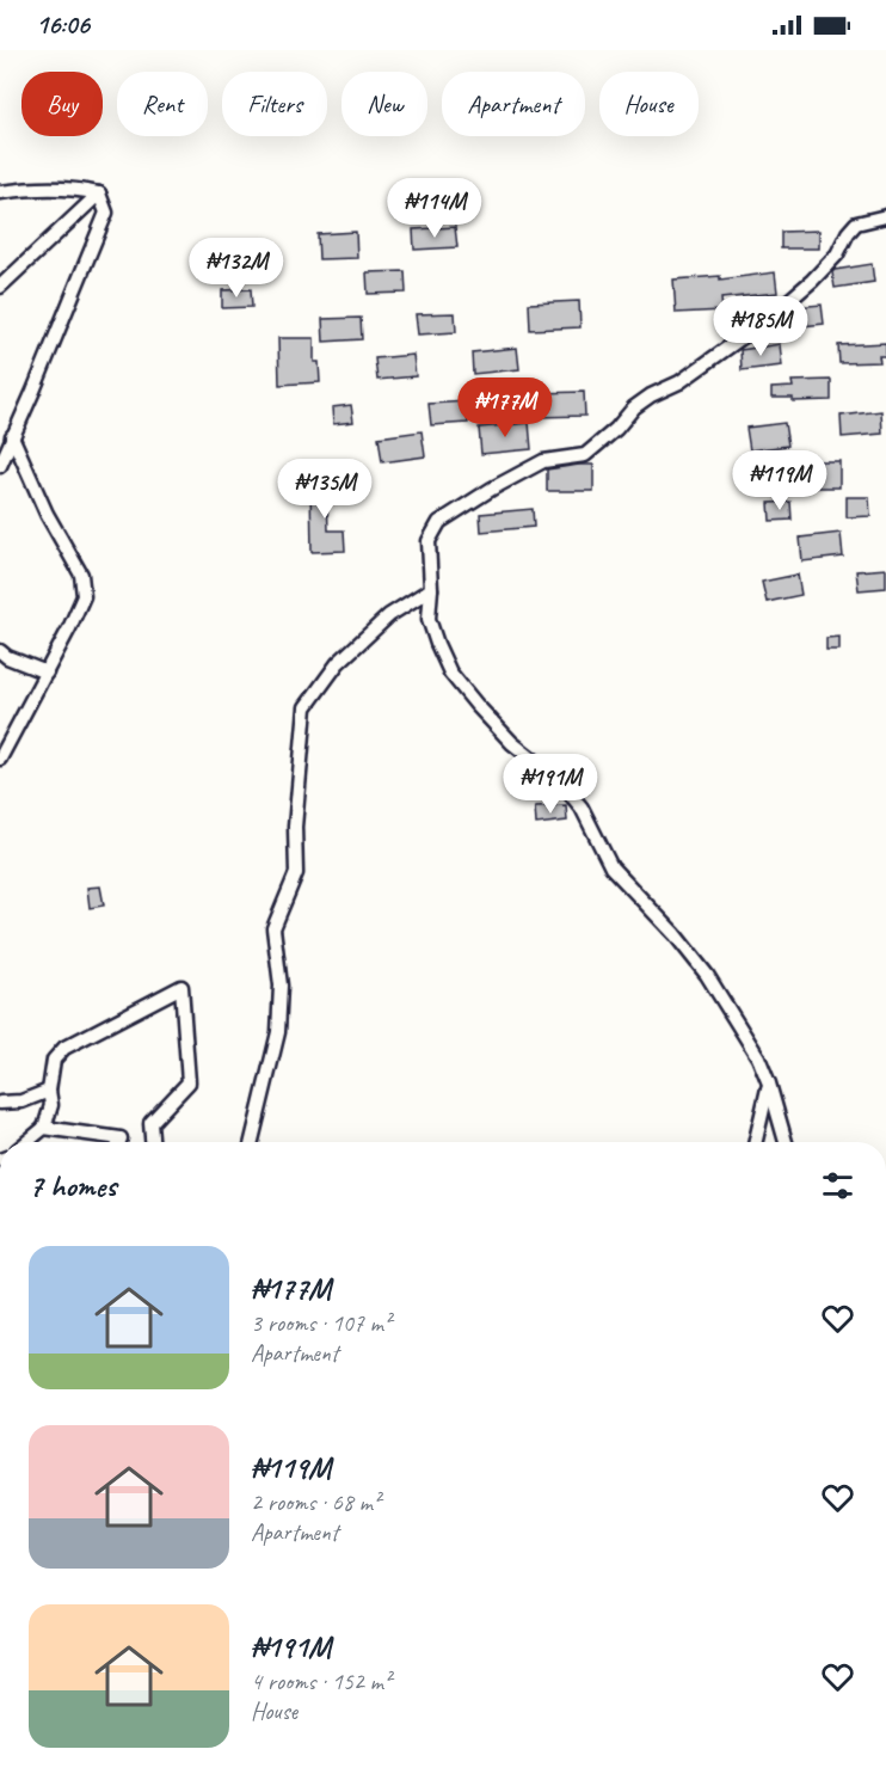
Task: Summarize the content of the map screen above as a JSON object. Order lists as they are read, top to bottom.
{
  "page": {
    "status": "16:06",
    "chip": [
      "Buy",
      "Rent",
      "Filters",
      "New",
      "Apartment",
      "House"
    ],
    "price": [
      "₦114M",
      "₦132M",
      "₦185M",
      "₦177M",
      "₦119M",
      "₦135M",
      "₦191M"
    ],
    "heading": "7 homes",
    "list": [
      {
        "name": "₦177M",
        "note": "3 rooms · 107 m² · Apartment"
      },
      {
        "name": "₦119M",
        "note": "2 rooms · 68 m² · Apartment"
      },
      {
        "name": "₦191M",
        "note": "4 rooms · 152 m² · House"
      }
    ]
  }
}
